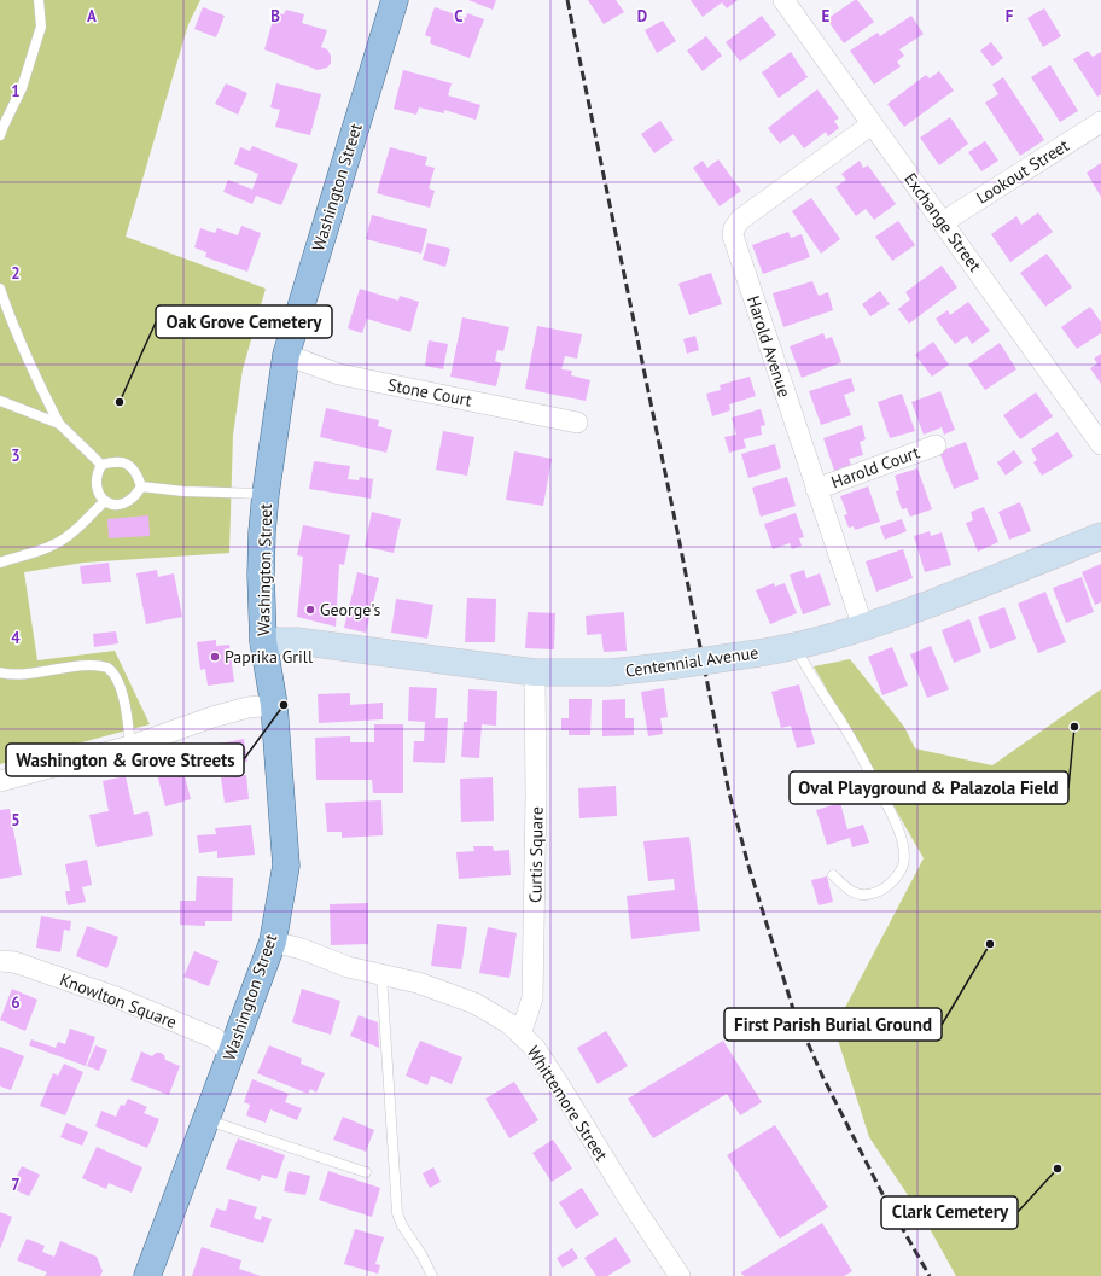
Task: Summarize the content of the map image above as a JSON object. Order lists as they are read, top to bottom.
{
  "streets": {
    "main road": ["Washington Street"],
    "street": [
      "Lookout Street",
      "Exchange Street",
      "Harold Avenue",
      "Stone Court",
      "Harold Court",
      "Centennial Avenue",
      "Curtis Square",
      "Knowlton Square",
      "Whittemore Street"
    ]
  },
  "crossings": [
    ["Lookout Street", "Exchange Street"],
    ["Washington Street", "Stone Court"],
    ["Washington Street", "Centennial Avenue"],
    ["Washington Street", "Knowlton Square"],
    ["Washington Street", "Whittemore Street"],
    ["Exchange Street", "Harold Avenue"],
    ["Harold Avenue", "Harold Court"],
    ["Harold Avenue", "Centennial Avenue"],
    ["Centennial Avenue", "Curtis Square"],
    ["Curtis Square", "Whittemore Street"]
  ],
  "places": [
    "Oak Grove Cemetery",
    "George's",
    "Paprika Grill",
    "Washington & Grove Streets",
    "Oval Playground & Palazola Field",
    "First Parish Burial Ground",
    "Clark Cemetery"
  ],
  "grid": {
    "columns": [
      "A",
      "B",
      "C",
      "D",
      "E",
      "F"
    ],
    "rows": [
      "1",
      "2",
      "3",
      "4",
      "5",
      "6",
      "7"
    ]
  }
}
